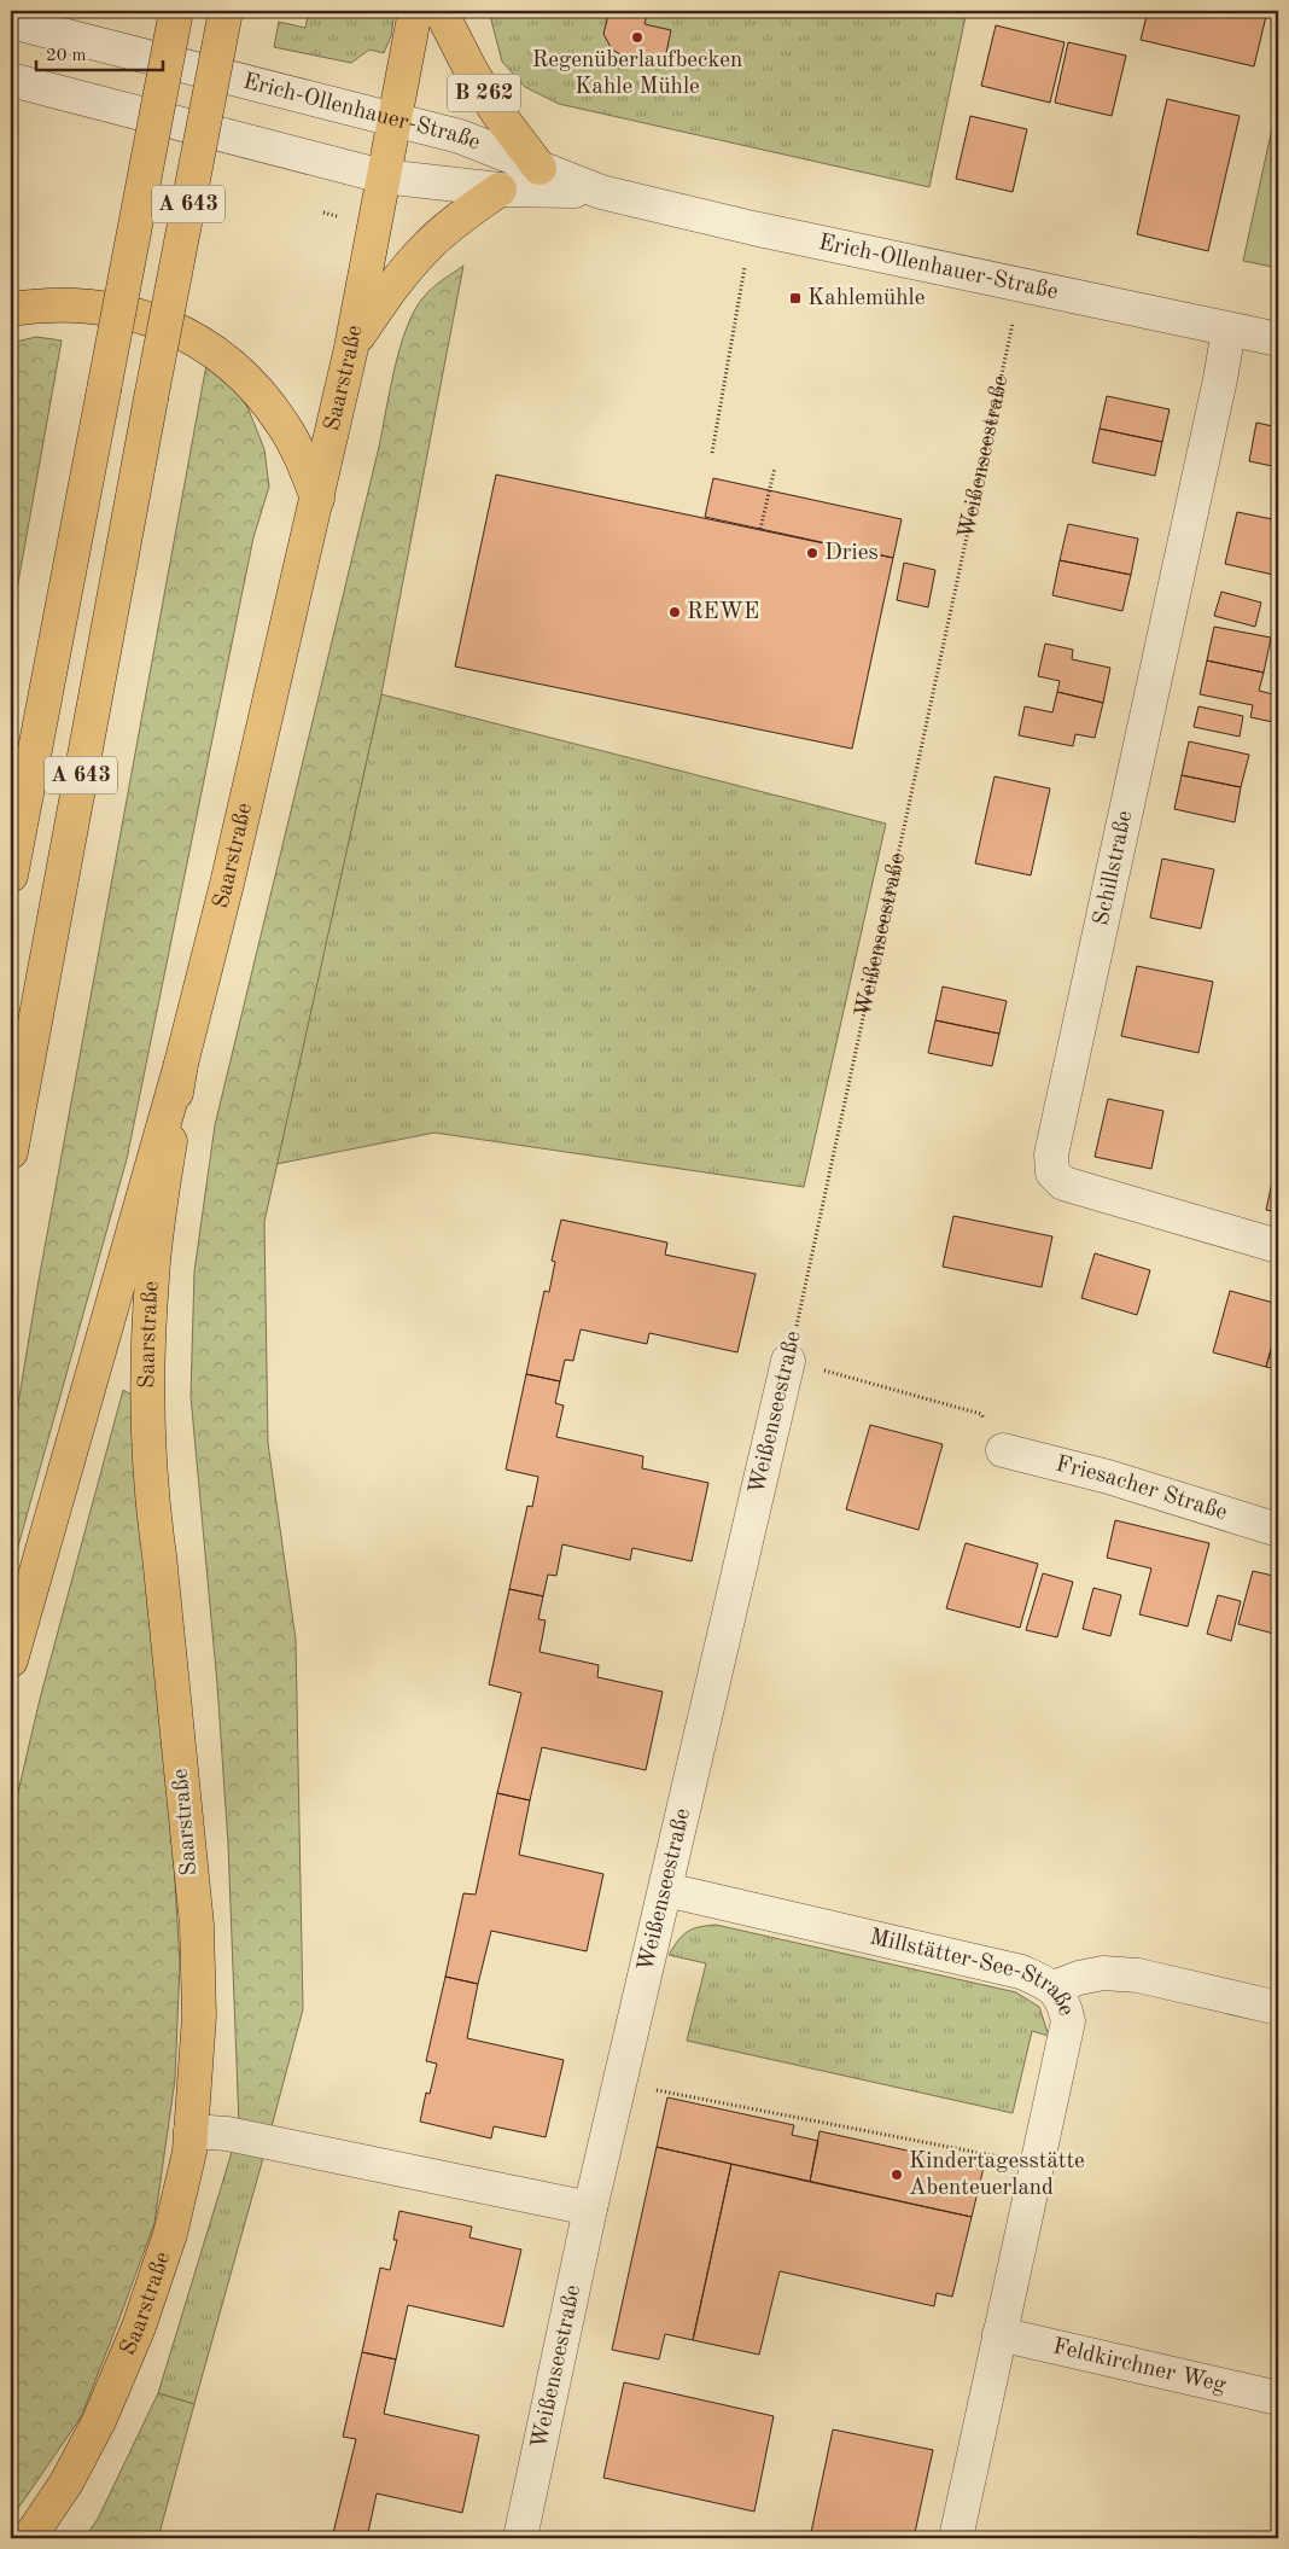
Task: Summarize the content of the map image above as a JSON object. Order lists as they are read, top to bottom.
{
  "streets": {
    "main road": ["B 262", "A 643", "Saarstraße"],
    "street": [
      "Erich-Ollenhauer-Straße",
      "Weißenseestraße",
      "Schillstraße",
      "Friesacher Straße",
      "Millstätter-See-Straße",
      "Feldkirchner Weg"
    ]
  },
  "crossings": [
    ["B 262", "Erich-Ollenhauer-Straße"],
    ["Erich-Ollenhauer-Straße", "Saarstraße"],
    ["Erich-Ollenhauer-Straße", "Weißenseestraße"],
    ["Erich-Ollenhauer-Straße", "Schillstraße"],
    ["Weißenseestraße", "Millstätter-See-Straße"],
    ["Millstätter-See-Straße", "Feldkirchner Weg"]
  ],
  "places": {
    "other": [
      "Regenüberlaufbecken Kahle Mühle",
      "Dries",
      "REWE",
      "Kindertagesstätte Abenteuerland"
    ],
    "transit": ["Kahlemühle"]
  },
  "scale_bar": "20 m"
}
